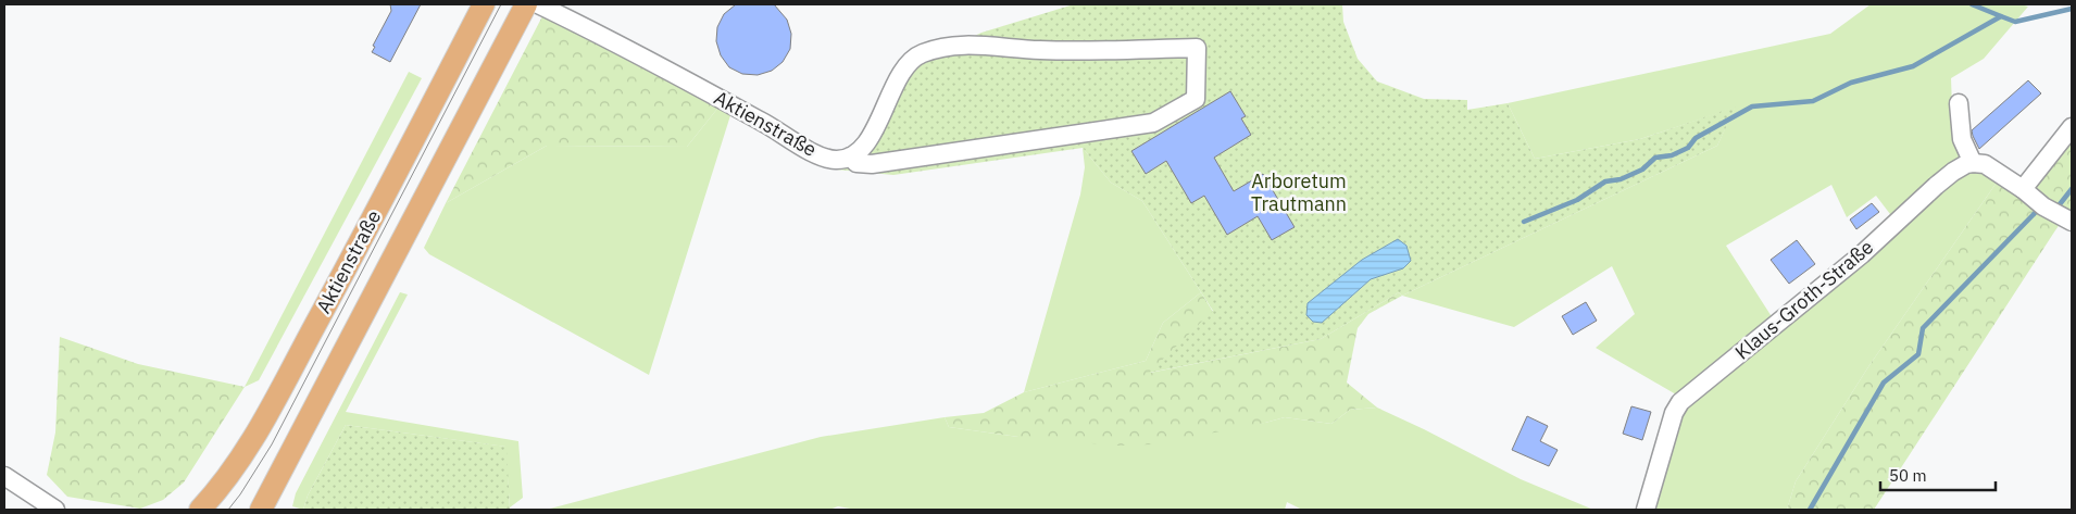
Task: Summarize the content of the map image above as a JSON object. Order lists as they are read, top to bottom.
{
  "streets": {
    "main road": ["Aktienstraße"],
    "street": ["Klaus-Groth-Straße"]
  },
  "parks": ["Arboretum Trautmann"],
  "scale_bar": "50 m"
}
